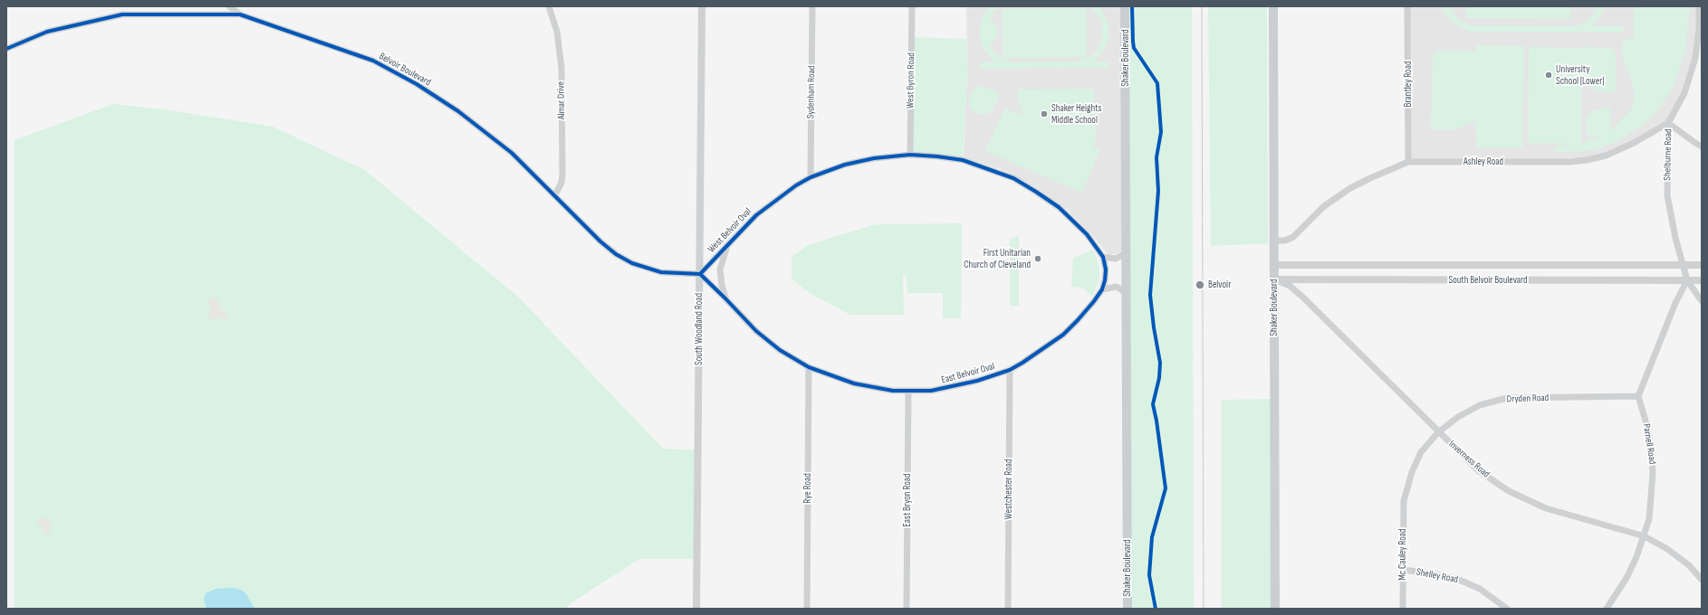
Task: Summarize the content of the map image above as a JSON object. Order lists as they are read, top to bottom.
{
  "streets": {
    "main road": ["Shaker Boulevard"],
    "street": [
      "Belvoir Boulevard",
      "West Byron Road",
      "Brantley Road",
      "Sydenham Road",
      "Almar Drive",
      "Shelburne Road",
      "Ashley Road",
      "West Belvoir Oval",
      "South Belvoir Boulevard",
      "South Woodland Road",
      "East Belvoir Oval",
      "Dryden Road",
      "Parnell Road",
      "Inverness Road",
      "Rye Road",
      "Westchester Road",
      "East Bryon Road",
      "Mc Cauley Road",
      "Shelley Road"
    ]
  },
  "crossings": [
    ["Shaker Boulevard", "Ashley Road"],
    ["Shaker Boulevard", "South Belvoir Boulevard"],
    ["Shaker Boulevard", "Inverness Road"],
    ["Belvoir Boulevard", "Almar Drive"],
    ["Belvoir Boulevard", "West Belvoir Oval"],
    ["Belvoir Boulevard", "South Woodland Road"],
    ["Belvoir Boulevard", "East Belvoir Oval"],
    ["West Byron Road", "West Belvoir Oval"],
    ["Brantley Road", "Ashley Road"],
    ["Sydenham Road", "West Belvoir Oval"],
    ["Shelburne Road", "Ashley Road"],
    ["Shelburne Road", "South Belvoir Boulevard"],
    ["West Belvoir Oval", "South Woodland Road"],
    ["West Belvoir Oval", "East Belvoir Oval"],
    ["South Belvoir Boulevard", "Inverness Road"],
    ["South Woodland Road", "East Belvoir Oval"],
    ["East Belvoir Oval", "Rye Road"],
    ["East Belvoir Oval", "Westchester Road"],
    ["East Belvoir Oval", "East Bryon Road"],
    ["Dryden Road", "Parnell Road"],
    ["Dryden Road", "Inverness Road"],
    ["Dryden Road", "Mc Cauley Road"],
    ["Parnell Road", "Inverness Road"],
    ["Mc Cauley Road", "Shelley Road"]
  ],
  "places": [
    "University School (Lower)",
    "Shaker Heights Middle School",
    "First Unitarian Church of Cleveland",
    "Belvoir"
  ]
}
